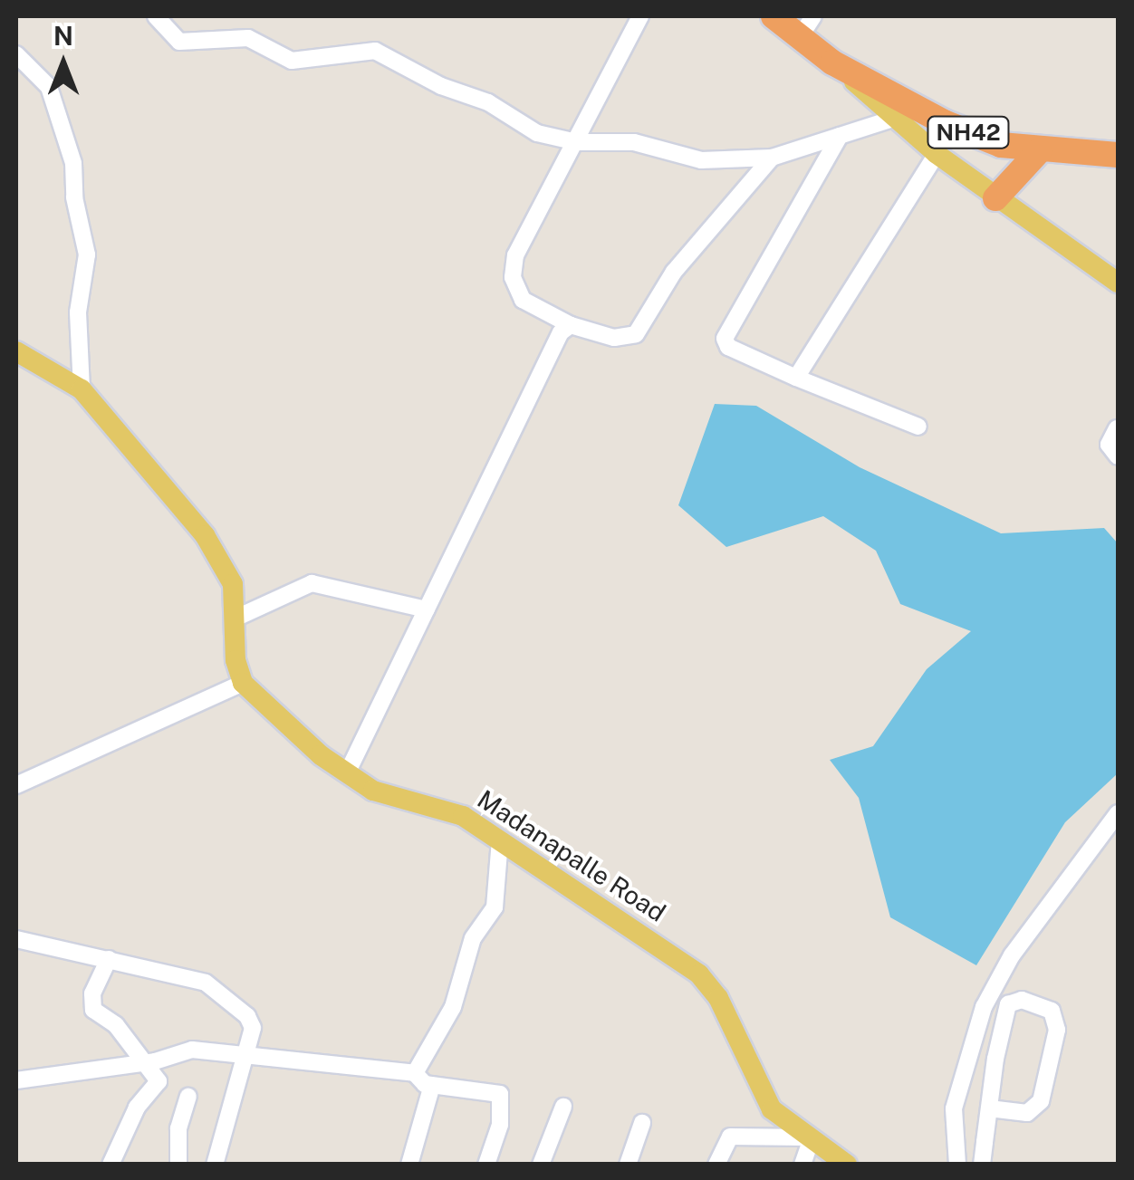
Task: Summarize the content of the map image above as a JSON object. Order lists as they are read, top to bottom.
{
  "streets": {
    "highway": ["NH42"],
    "main road": ["Madanapalle Road"]
  },
  "north": "top"
}
